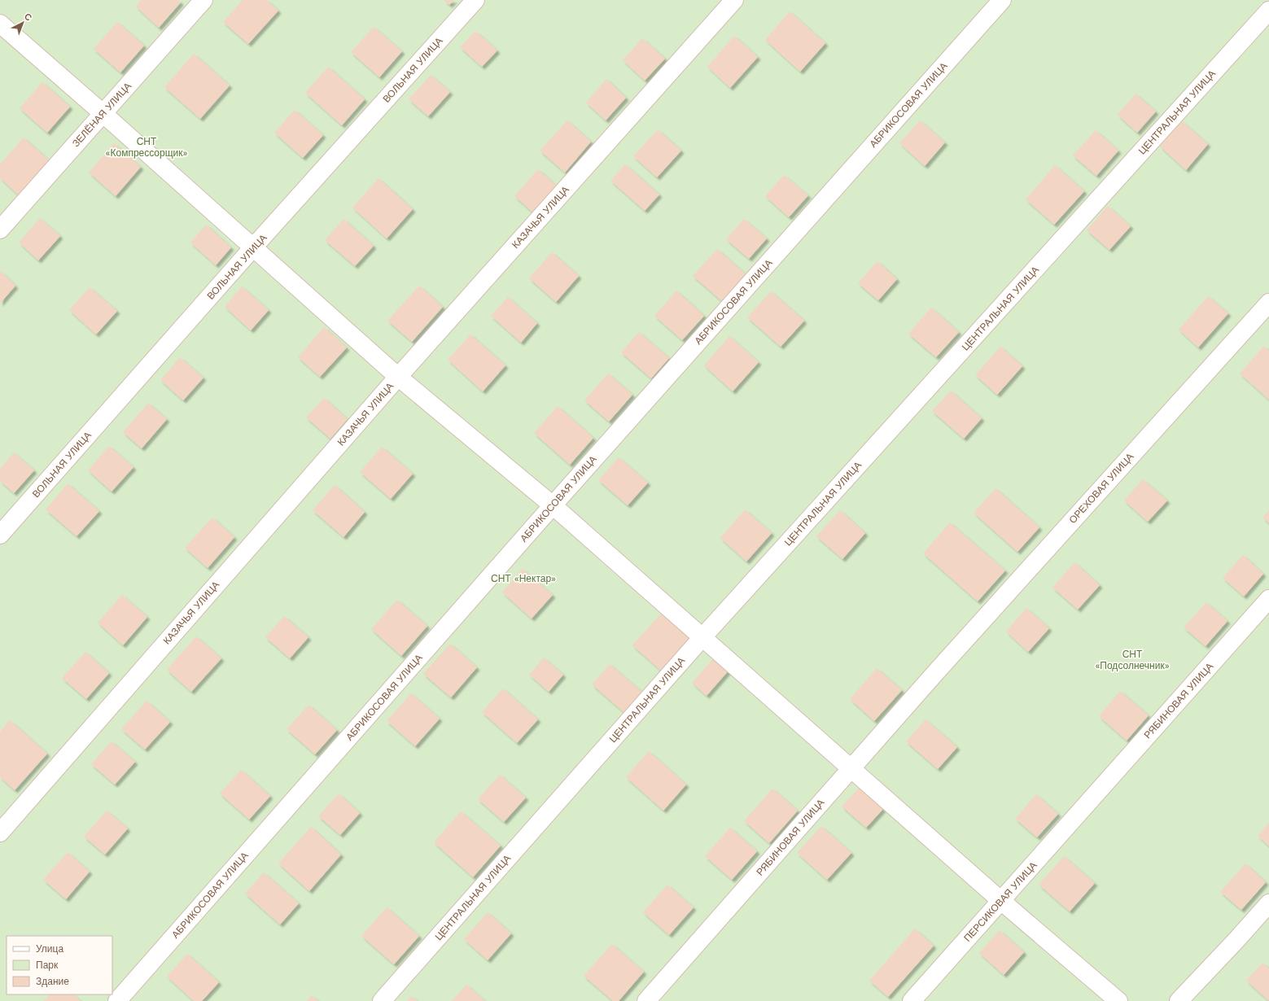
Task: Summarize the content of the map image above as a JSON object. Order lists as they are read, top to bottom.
{
  "streets": {
    "street": [
      "ВОЛЬНАЯ УЛИЦА",
      "АБРИКОСОВАЯ УЛИЦА",
      "ЦЕНТРАЛЬНАЯ УЛИЦА",
      "ЗЕЛЁНАЯ УЛИЦА",
      "КАЗАЧЬЯ УЛИЦА",
      "ОРЕХОВАЯ УЛИЦА",
      "РЯБИНОВАЯ УЛИЦА",
      "ПЕРСИКОВАЯ УЛИЦА"
    ]
  },
  "crossings": [
    ["ОРЕХОВАЯ УЛИЦА", "РЯБИНОВАЯ УЛИЦА"],
    ["РЯБИНОВАЯ УЛИЦА", "ПЕРСИКОВАЯ УЛИЦА"]
  ],
  "parks": ["СНТ «Компрессорщик»", "СНТ «Нектар»", "СНТ «Подсолнечник»"],
  "legend": ["Улица", "Парк", "Здание"],
  "north": "top right"
}
